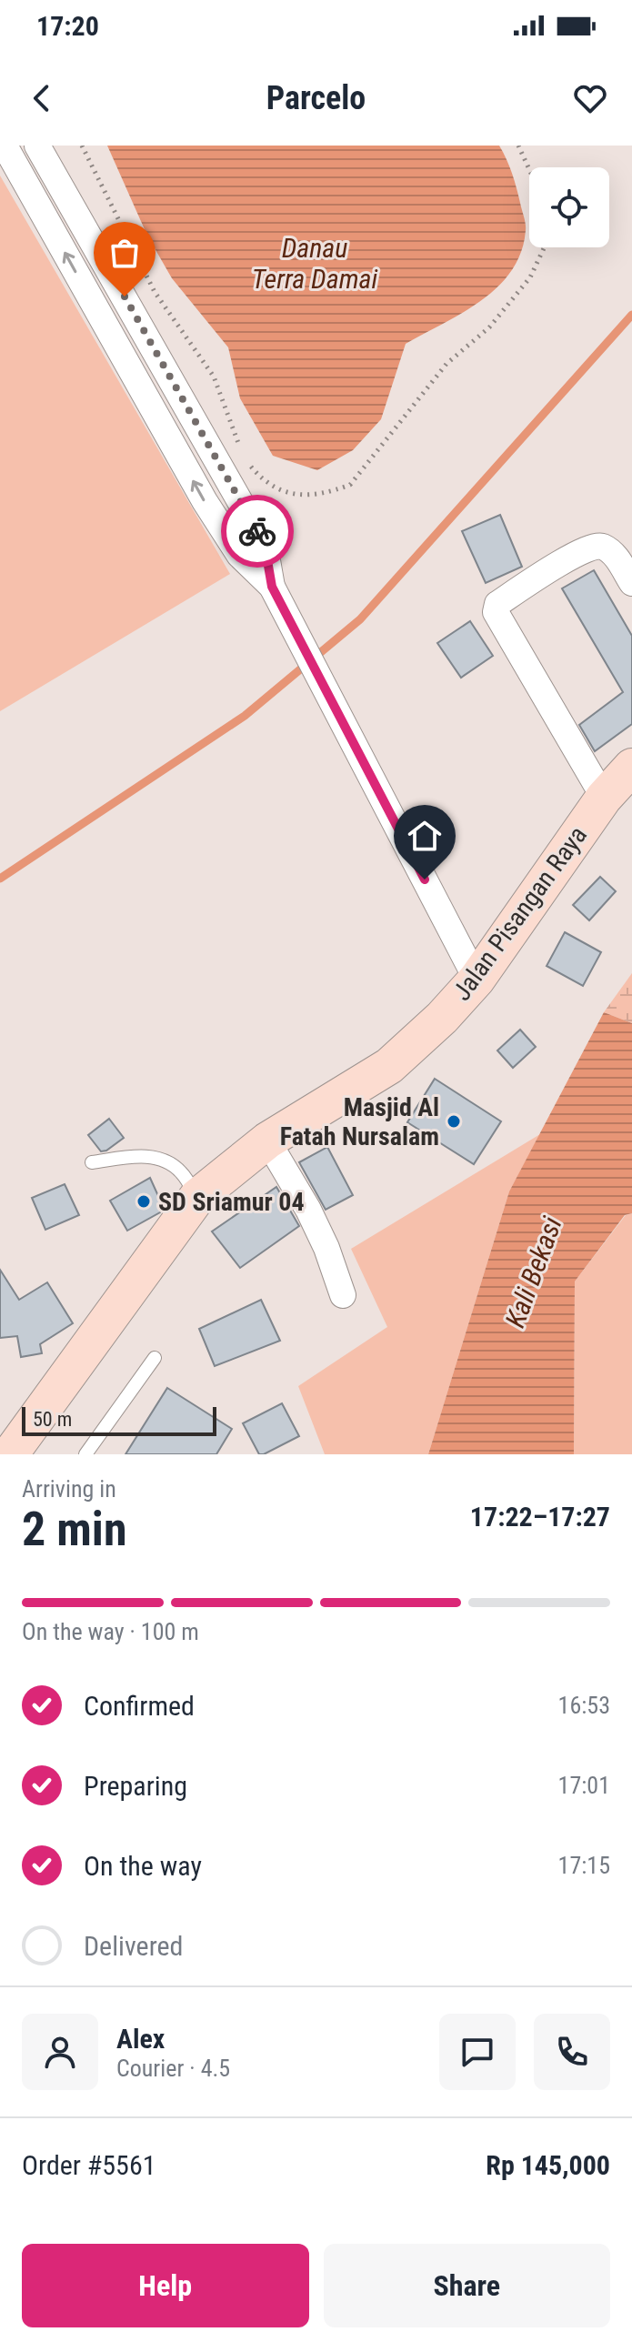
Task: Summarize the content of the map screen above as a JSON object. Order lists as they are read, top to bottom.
{
  "streets": {
    "street": ["Jalan Pisangan Raya"]
  },
  "water": ["Danau Terra Damai", "Kali Bekasi"],
  "places": ["Masjid Al Fatah Nursalam", "SD Sriamur 04"],
  "scale_bar": "50 m",
  "page": {
    "status": "17:20",
    "header": "Parcelo",
    "scale": "50 m",
    "heading": ["2 min", "Arriving in", "17:22–17:27"],
    "panel": [
      "Alex",
      "Courier · 4.5",
      "Order #5561",
      "Rp 145,000"
    ],
    "bar": "On the way · 100 m",
    "list": [
      ["Confirmed", "16:53"],
      ["Preparing", "17:01"],
      ["On the way", "17:15"],
      "Delivered"
    ],
    "buttons": ["Help", "Share"]
  }
}
